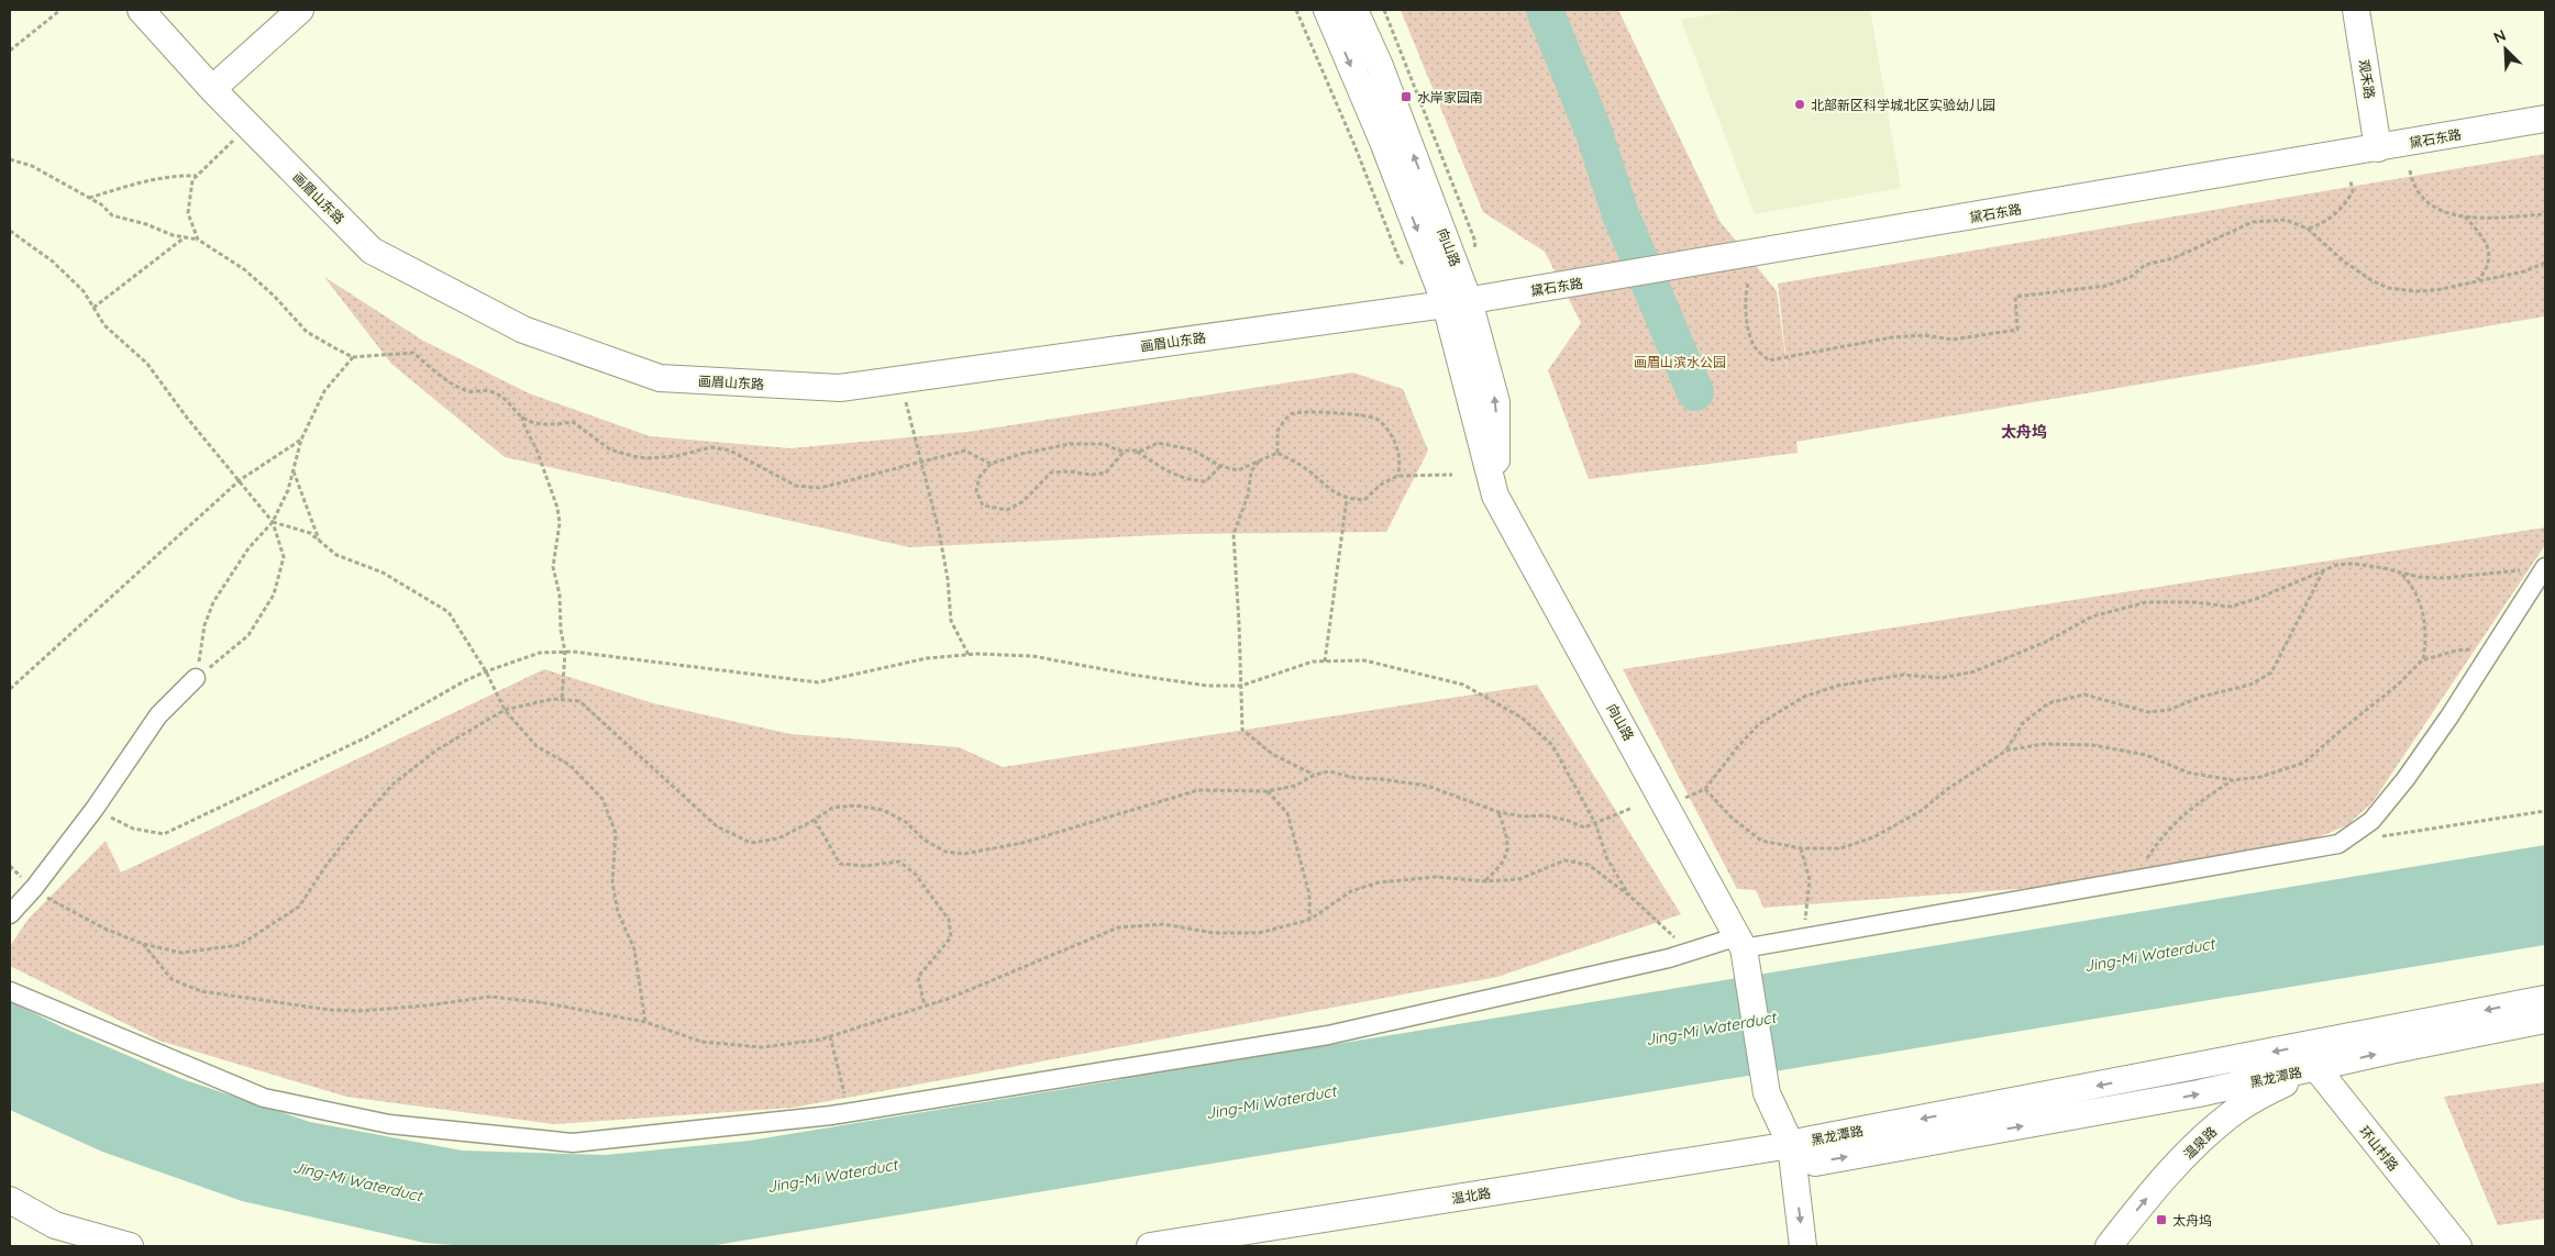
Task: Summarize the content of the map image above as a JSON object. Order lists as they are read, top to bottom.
{
  "streets": {
    "street": [
      "观禾路",
      "黛石东路",
      "画眉山东路",
      "向山路",
      "黑龙潭路",
      "温泉路",
      "环山村路",
      "温北路"
    ]
  },
  "crossings": [
    ["观禾路", "黛石东路"],
    ["黛石东路", "画眉山东路"],
    ["黛石东路", "向山路"],
    ["画眉山东路", "向山路"],
    ["向山路", "黑龙潭路"],
    ["向山路", "温北路"],
    ["黑龙潭路", "温泉路"],
    ["黑龙潭路", "环山村路"],
    ["黑龙潭路", "温北路"],
    ["温泉路", "环山村路"]
  ],
  "one_way": ["温泉路"],
  "districts": ["太舟坞"],
  "water": ["Jing-Mi Waterduct"],
  "parks": ["画眉山滨水公园"],
  "places": {
    "transit": ["水岸家园南", "太舟坞"],
    "other": ["北部新区科学城北区实验幼儿园"]
  },
  "north": "top left"
}
